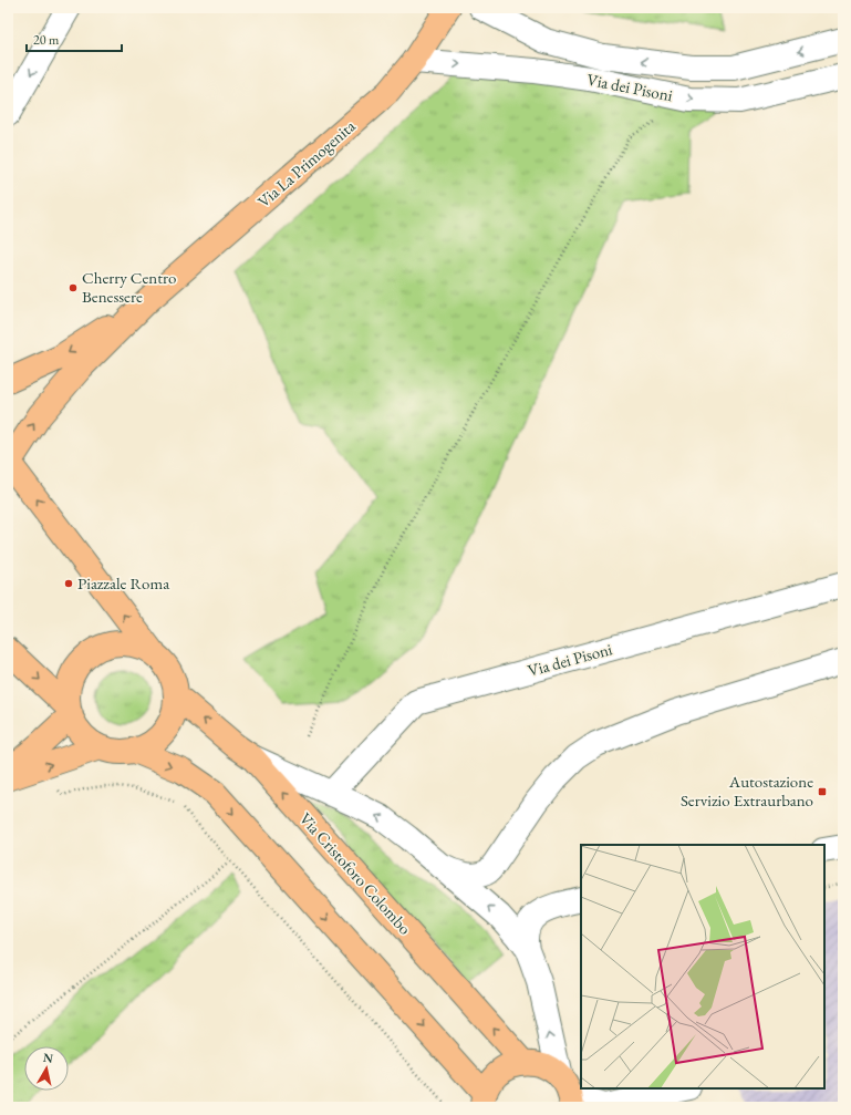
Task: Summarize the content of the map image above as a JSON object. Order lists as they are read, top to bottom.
{
  "streets": {
    "main road": ["Via La Primogenita", "Via Cristoforo Colombo"],
    "street": ["Via dei Pisoni"]
  },
  "crossings": [
    ["Via dei Pisoni", "Via La Primogenita"]
  ],
  "places": {
    "other": ["Cherry Centro Benessere", "Piazzale Roma"],
    "transit": ["Autostazione Servizio Extraurbano"]
  },
  "scale_bar": "20 m",
  "north": "top"
}
